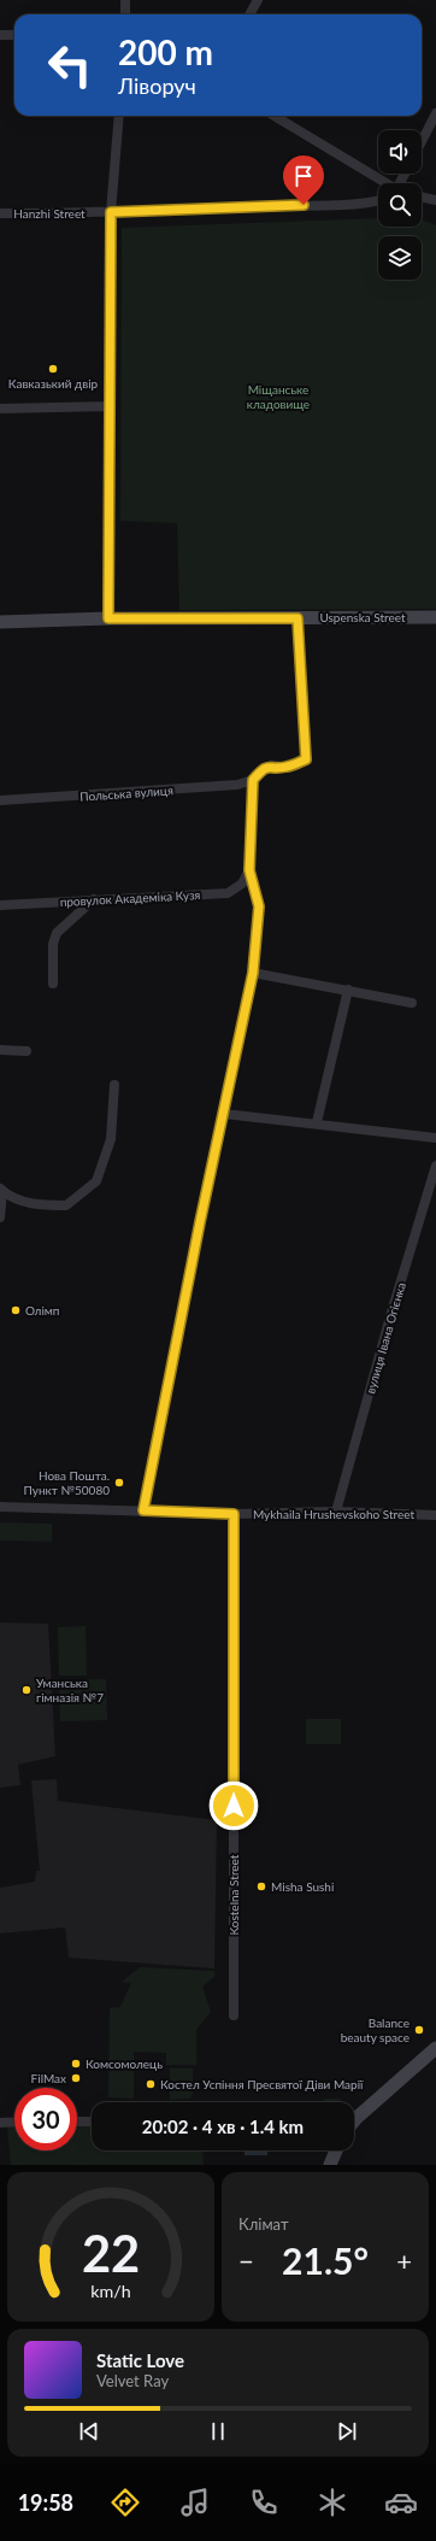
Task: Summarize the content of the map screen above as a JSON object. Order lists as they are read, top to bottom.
{
  "streets": {
    "street": [
      "Hanzhi Street",
      "Uspenska Street",
      "Польська вулиця",
      "провулок Академіка Кузя",
      "вулиця Івана Огієнка",
      "Mykhaila Hrushevskoho Street",
      "Kostelna Street"
    ]
  },
  "crossings": [
    ["вулиця Івана Огієнка", "Mykhaila Hrushevskoho Street"],
    ["Mykhaila Hrushevskoho Street", "Kostelna Street"]
  ],
  "parks": ["Міщанське кладовище"],
  "places": [
    "Кавказький двір",
    "Олімп",
    "Нова Пошта. Пункт №50080",
    "Уманська гімназія №7",
    "Мisha Sushi",
    "Balance beauty space",
    "Комсомолець",
    "FilMax",
    "Костел Успіння Пресвятої Діви Марії"
  ],
  "page": {
    "turn": ["200 m", "Ліворуч"],
    "limit": "30",
    "trip": "20:02 · 4 хв · 1.4 km",
    "tile": "Клімат",
    "heat": ["−", "21.5°", "+"],
    "song": ["Static Love", "Velvet Ray"],
    "tabs": "19:58",
    "gauge": ["22", "km/h"]
  }
}
